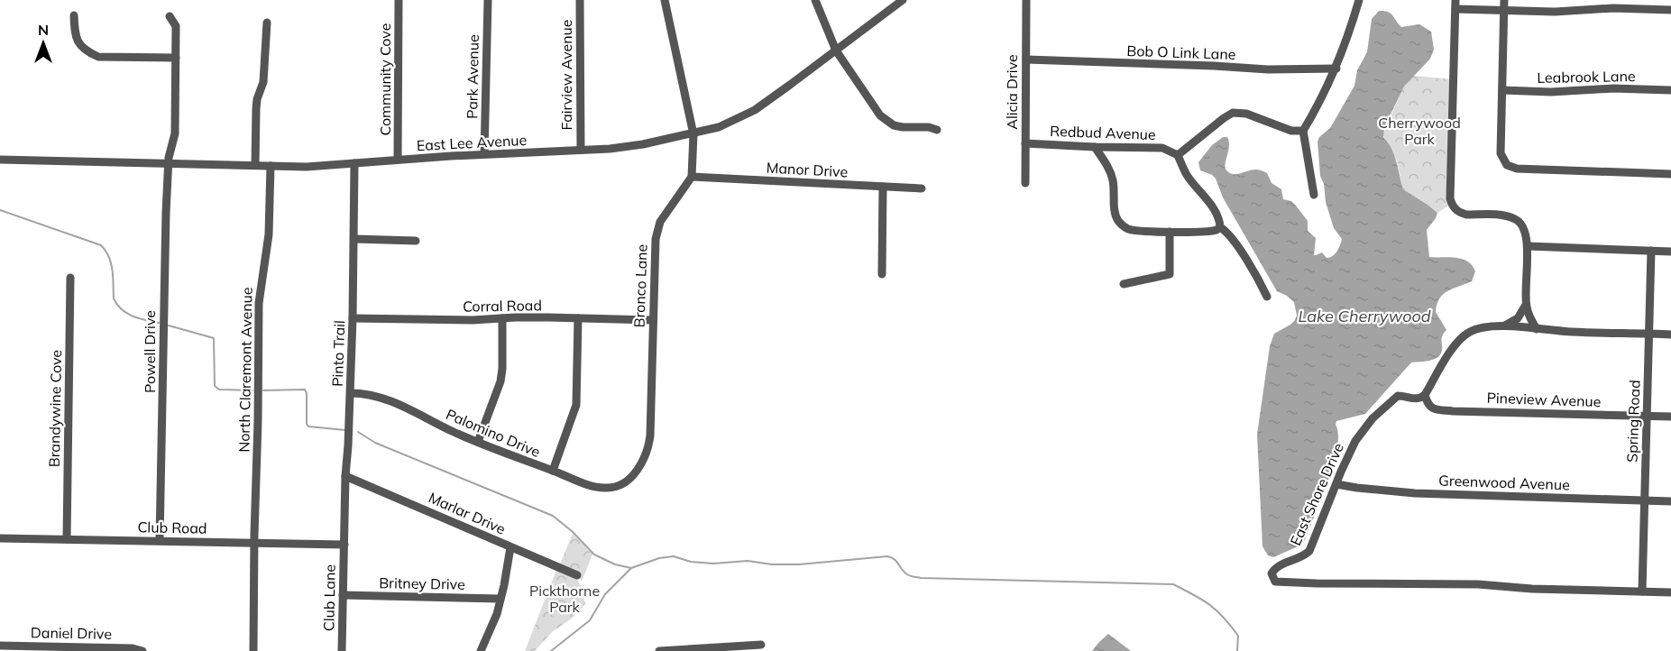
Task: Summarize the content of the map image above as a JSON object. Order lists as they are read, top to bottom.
{
  "streets": {
    "street": [
      "Bob O Link Lane",
      "Fairview Avenue",
      "Park Avenue",
      "Leabrook Lane",
      "Community Cove",
      "Alicia Drive",
      "Redbud Avenue",
      "East Lee Avenue",
      "Manor Drive",
      "Bronco Lane",
      "Corral Road",
      "Powell Drive",
      "Pinto Trail",
      "North Claremont Avenue",
      "Pineview Avenue",
      "Brandywine Cove",
      "Spring Road",
      "Palomino Drive",
      "Greenwood Avenue",
      "East Shore Drive",
      "Marlar Drive",
      "Club Road",
      "Britney Drive",
      "Club Lane",
      "Daniel Drive"
    ]
  },
  "crossings": [
    ["Bob O Link Lane", "Alicia Drive"],
    ["Fairview Avenue", "East Lee Avenue"],
    ["Park Avenue", "East Lee Avenue"],
    ["Community Cove", "East Lee Avenue"],
    ["Alicia Drive", "Redbud Avenue"],
    ["East Lee Avenue", "Powell Drive"],
    ["East Lee Avenue", "Pinto Trail"],
    ["East Lee Avenue", "North Claremont Avenue"],
    ["Manor Drive", "Bronco Lane"],
    ["Bronco Lane", "Corral Road"],
    ["Bronco Lane", "Palomino Drive"],
    ["Corral Road", "Pinto Trail"],
    ["Powell Drive", "Club Road"],
    ["Pinto Trail", "Palomino Drive"],
    ["Pinto Trail", "Marlar Drive"],
    ["Pinto Trail", "Club Road"],
    ["Pinto Trail", "Club Lane"],
    ["North Claremont Avenue", "Club Road"],
    ["Pineview Avenue", "Spring Road"],
    ["Pineview Avenue", "East Shore Drive"],
    ["Brandywine Cove", "Club Road"],
    ["Spring Road", "Greenwood Avenue"],
    ["Spring Road", "East Shore Drive"],
    ["Greenwood Avenue", "East Shore Drive"],
    ["Club Road", "Club Lane"],
    ["Britney Drive", "Club Lane"]
  ],
  "water": ["Lake Cherrywood"],
  "parks": ["Cherrywood Park", "Pickthorne Park"],
  "north": "top"
}
